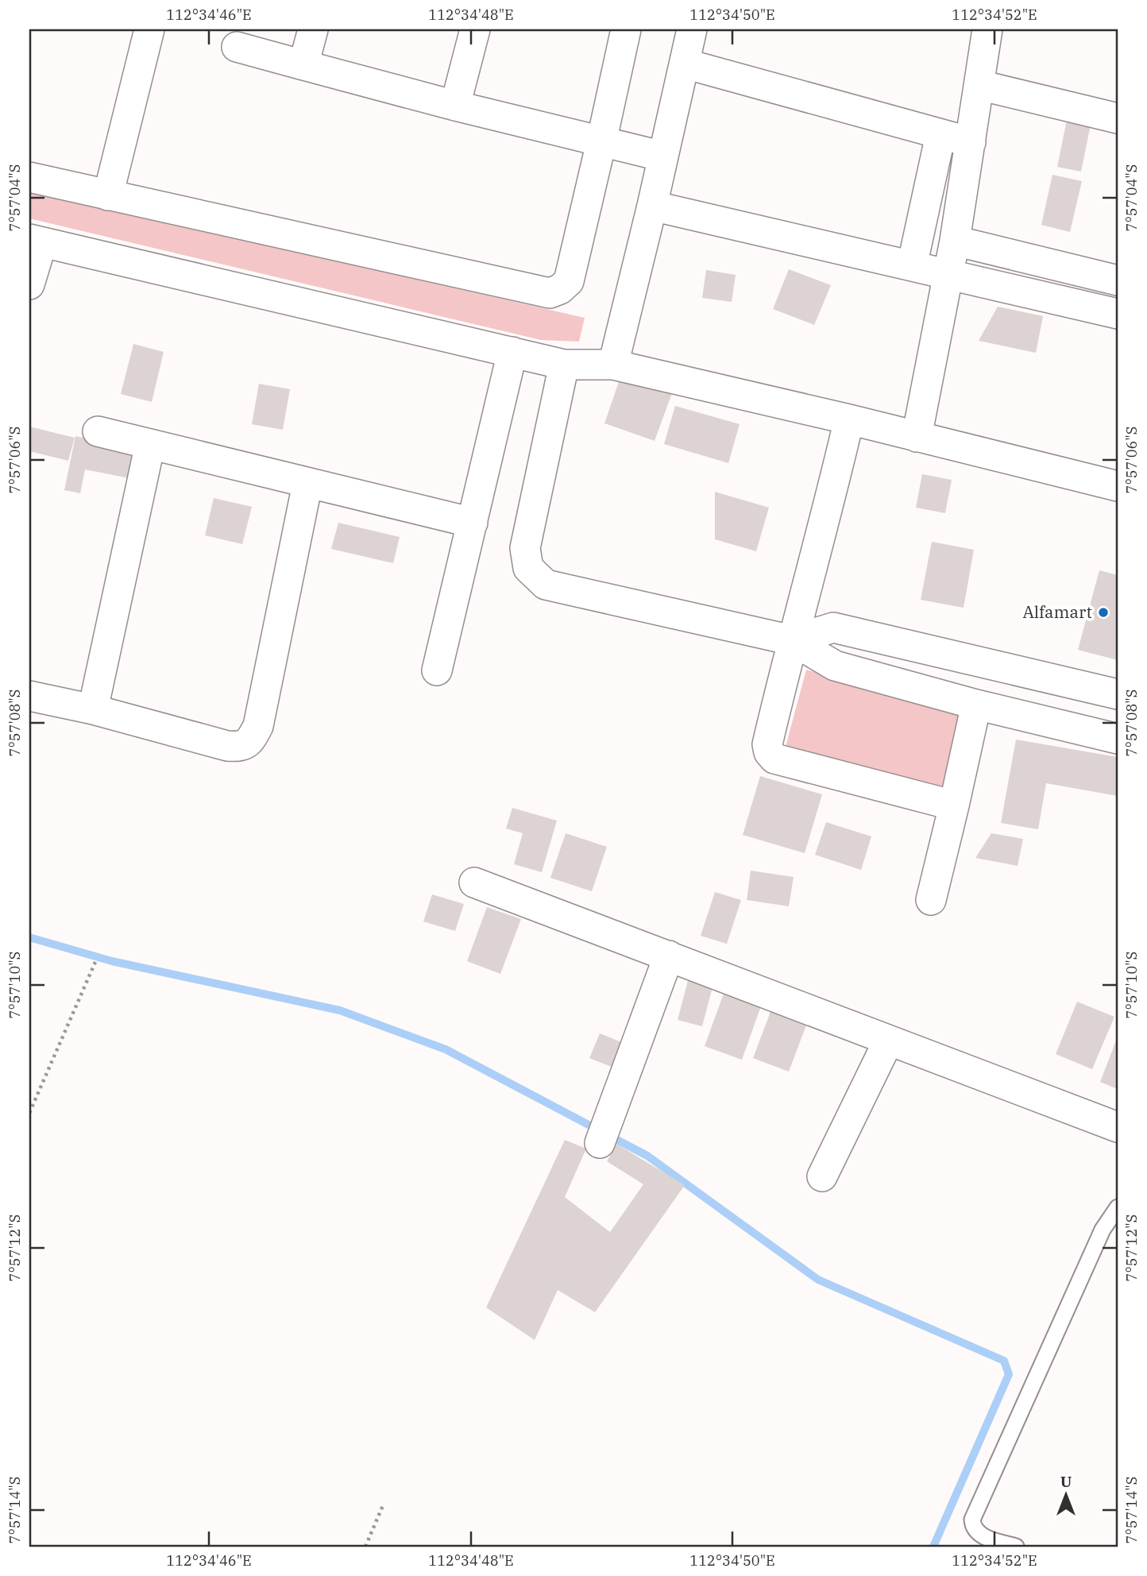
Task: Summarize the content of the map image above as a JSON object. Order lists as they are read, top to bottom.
{
  "places": ["Alfamart"],
  "north": "top",
  "coordinates": [
    "112°34'46\"E",
    "112°34'48\"E",
    "112°34'50\"E",
    "112°34'52\"E",
    "7°57'04\"S",
    "7°57'06\"S",
    "7°57'08\"S",
    "7°57'10\"S",
    "7°57'12\"S",
    "7°57'14\"S"
  ]
}
